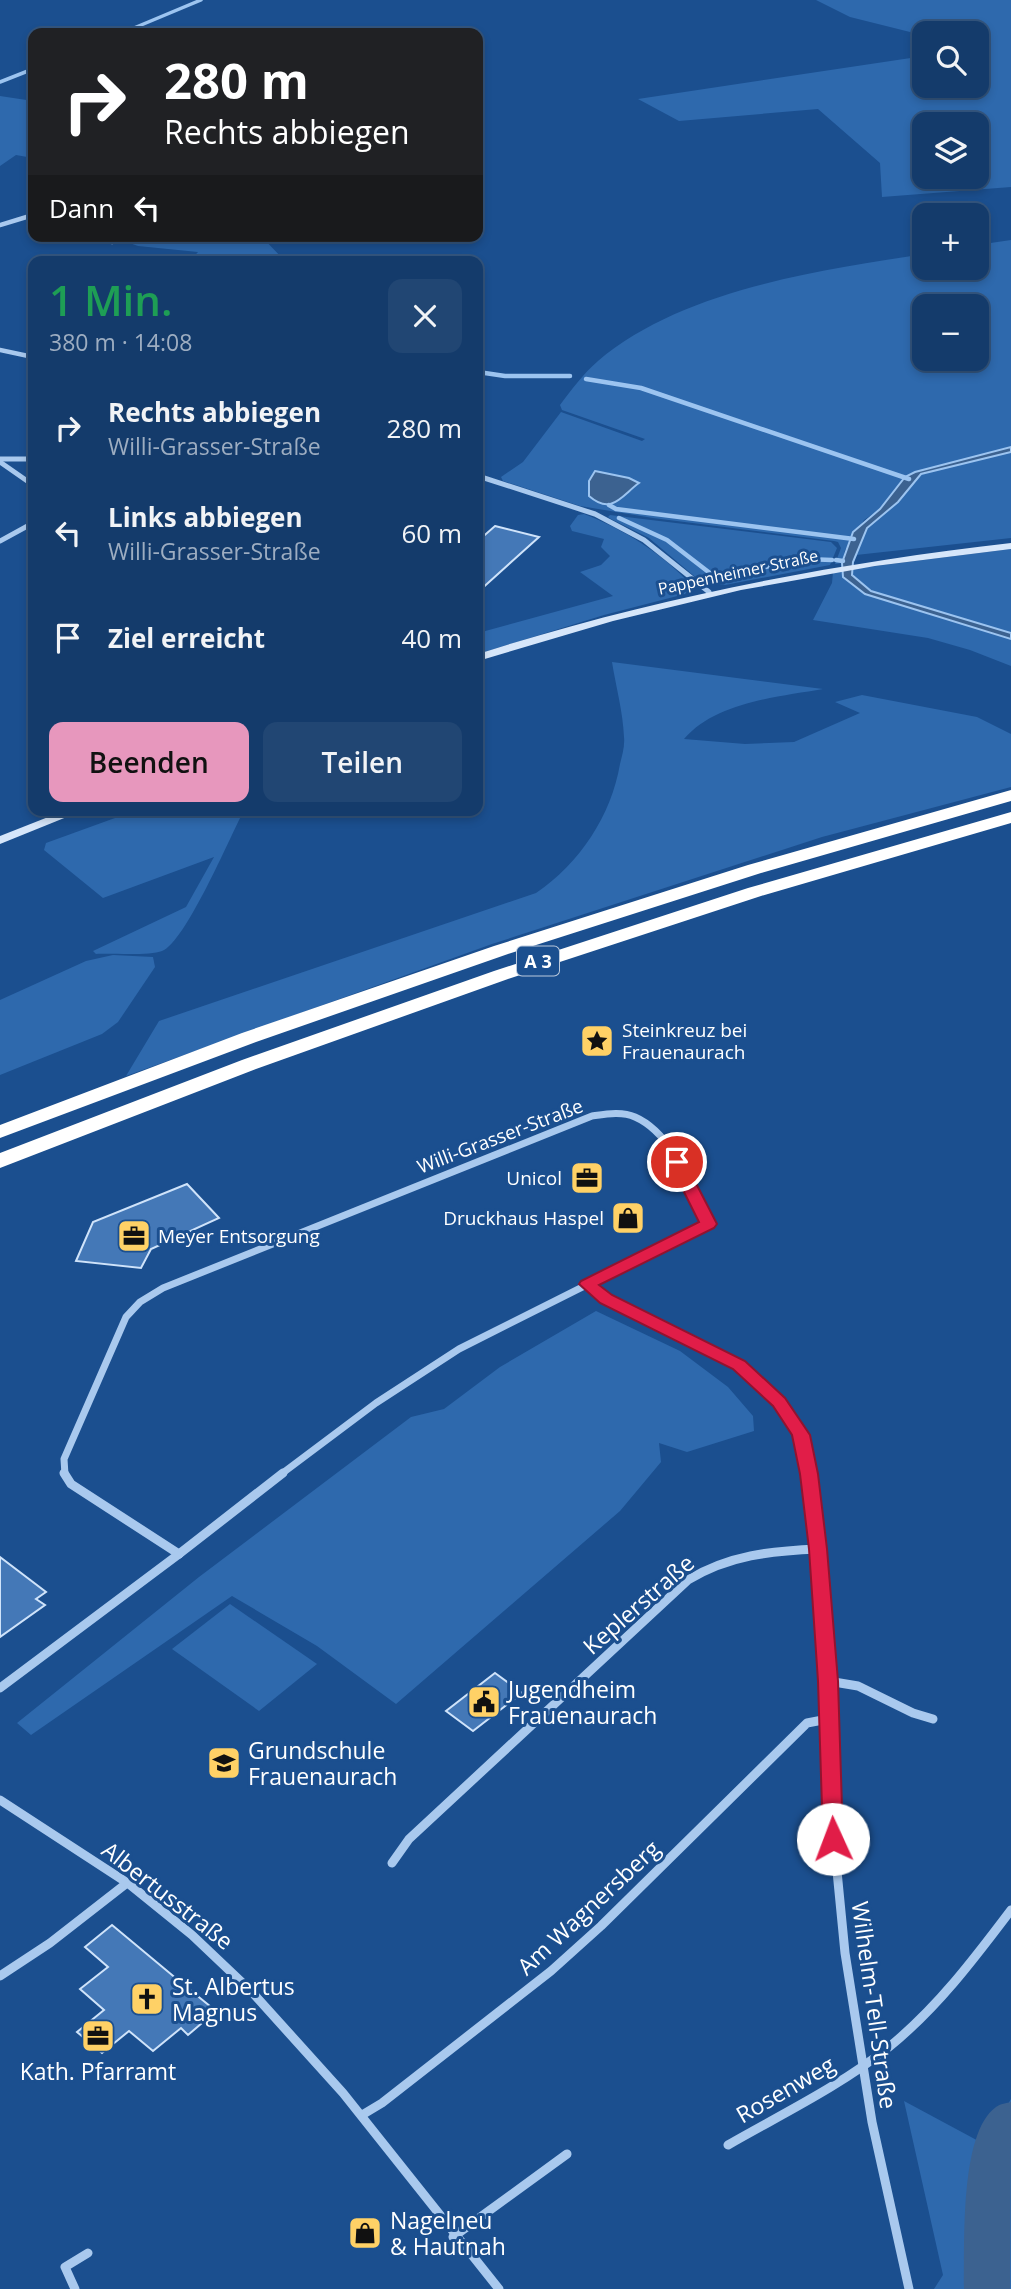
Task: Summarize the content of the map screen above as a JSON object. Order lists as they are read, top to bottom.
{
  "streets": {
    "highway": ["A 3"],
    "street": [
      "Pappenheimer Straße",
      "Willi-Grasser-Straße",
      "Keplerstraße",
      "Albertusstraße",
      "Am Wagnersberg",
      "Wilhelm-Tell-Straße",
      "Rosenweg"
    ]
  },
  "crossings": [
    ["Willi-Grasser-Straße", "Wilhelm-Tell-Straße"],
    ["Keplerstraße", "Wilhelm-Tell-Straße"],
    ["Albertusstraße", "Am Wagnersberg"],
    ["Am Wagnersberg", "Wilhelm-Tell-Straße"],
    ["Wilhelm-Tell-Straße", "Rosenweg"]
  ],
  "places": {
    "place": ["Steinkreuz bei Frauenaurach"],
    "office": ["Unicol", "Meyer Entsorgung", "Kath. Pfarramt"],
    "shop": ["Druckhaus Haspel", "Nagelneu & Hautnah"],
    "public building": ["Jugendheim Frauenaurach"],
    "school or university": ["Grundschule Frauenaurach"],
    "church": ["St. Albertus Magnus"]
  },
  "page": {
    "map_buttons": ["+", "−"],
    "turn": ["280 m", "Rechts abbiegen"],
    "then": "Dann",
    "heading": ["1 Min.", "380 m · 14:08"],
    "list": [
      {
        "name": "Rechts abbiegen",
        "note": "Willi-Grasser-Straße",
        "value": "280 m"
      },
      {
        "name": "Links abbiegen",
        "note": "Willi-Grasser-Straße",
        "value": "60 m"
      },
      {
        "name": "Ziel erreicht",
        "value": "40 m"
      }
    ],
    "buttons": ["Beenden", "Teilen"]
  }
}
